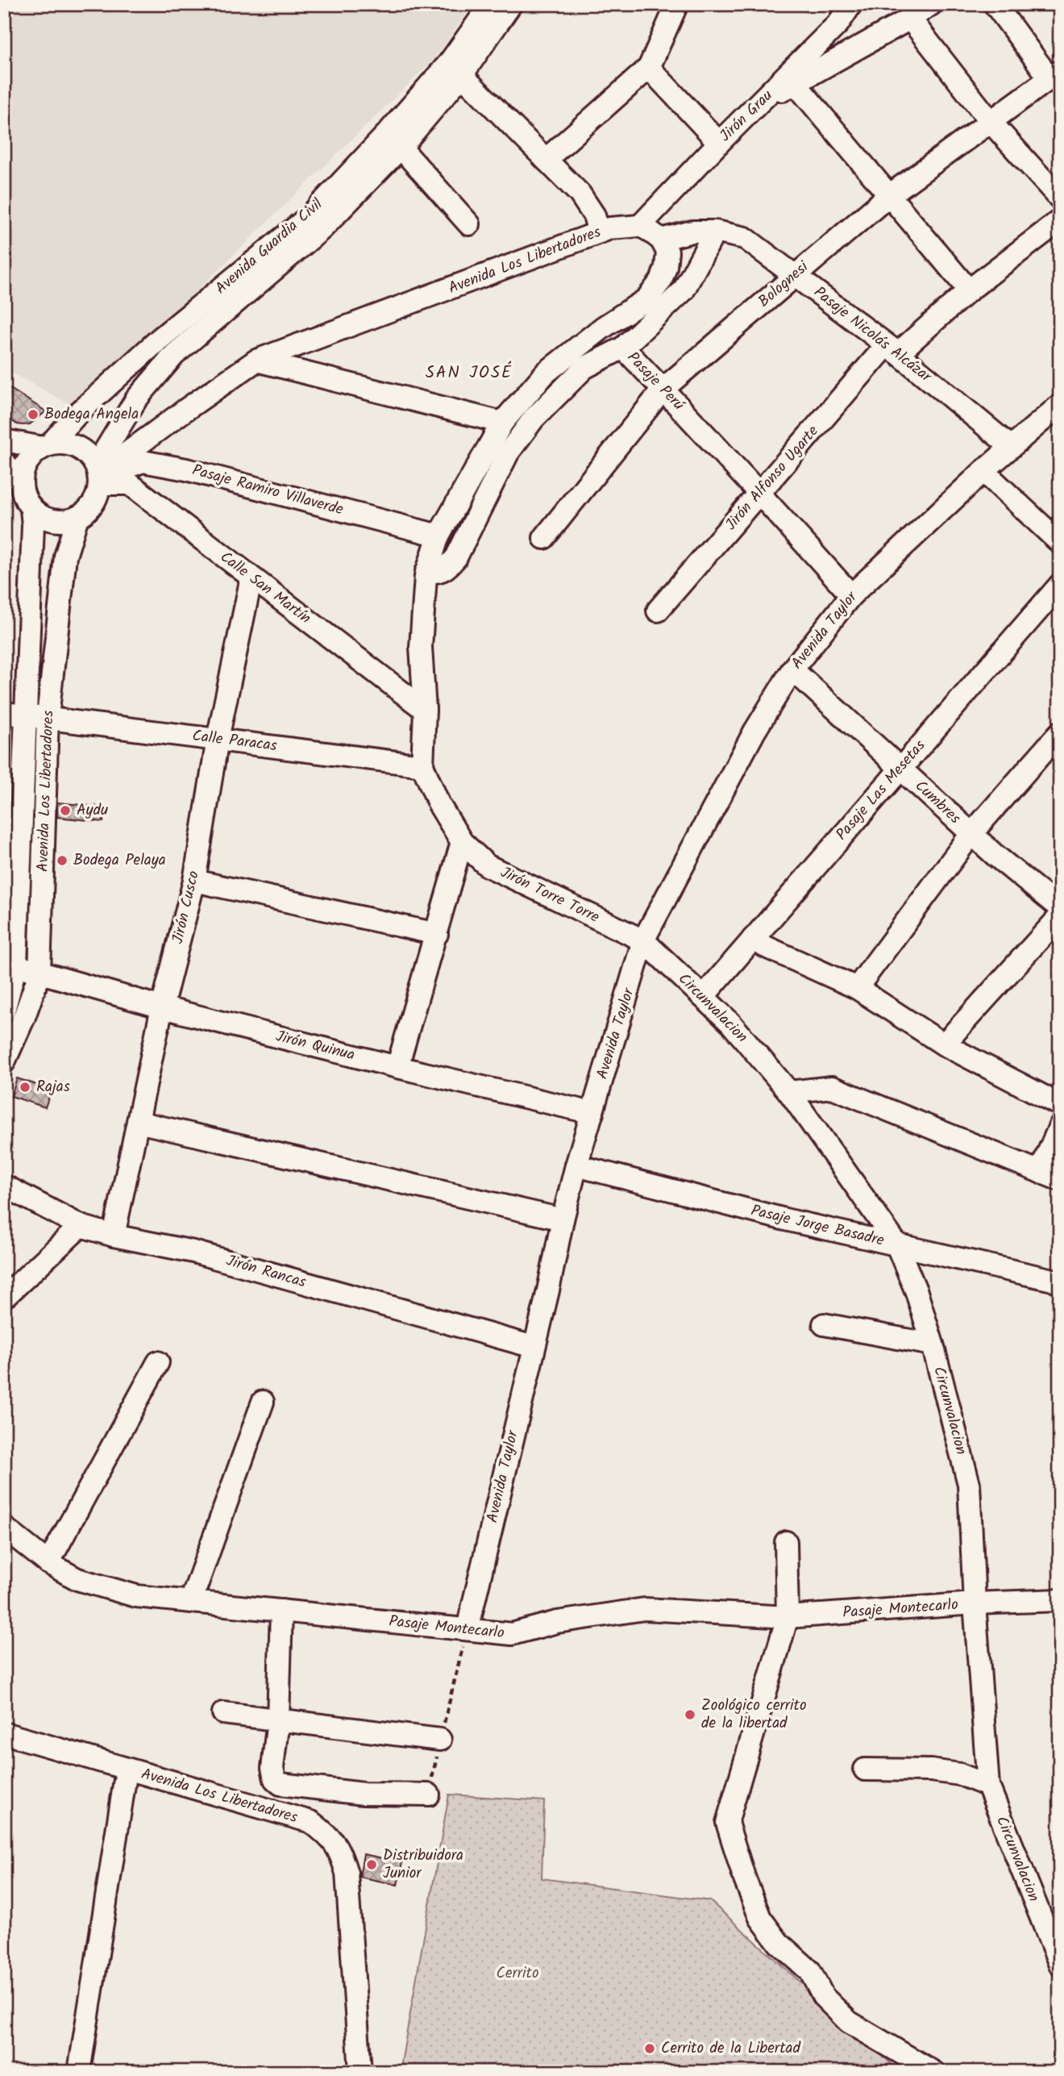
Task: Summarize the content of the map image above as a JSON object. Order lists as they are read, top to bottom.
{
  "streets": {
    "street": [
      "Jirón Grau",
      "Avenida Guardia Civil",
      "Avenida Los Libertadores",
      "Bolognesi",
      "Pasaje Nicolás Alcázar",
      "Pasaje Perú",
      "Jirón Alfonso Ugarte",
      "Pasaje Ramiro Villaverde",
      "Calle San Martín",
      "Avenida Taylor",
      "Calle Paracas",
      "Pasaje Las Mesetas",
      "Cumbres",
      "Jirón Torre Torre",
      "Jirón Cusco",
      "Circunvalacion",
      "Jirón Quinua",
      "Pasaje Jorge Basadre",
      "Jirón Rancas",
      "Pasaje Montecarlo"
    ]
  },
  "crossings": [
    ["Jirón Grau", "Avenida Los Libertadores"],
    ["Avenida Guardia Civil", "Avenida Los Libertadores"],
    ["Avenida Guardia Civil", "Pasaje Ramiro Villaverde"],
    ["Avenida Guardia Civil", "Calle San Martín"],
    ["Avenida Los Libertadores", "Pasaje Ramiro Villaverde"],
    ["Avenida Los Libertadores", "Calle San Martín"],
    ["Avenida Los Libertadores", "Calle Paracas"],
    ["Avenida Los Libertadores", "Jirón Quinua"],
    ["Bolognesi", "Pasaje Nicolás Alcázar"],
    ["Bolognesi", "Pasaje Perú"],
    ["Pasaje Nicolás Alcázar", "Jirón Alfonso Ugarte"],
    ["Pasaje Nicolás Alcázar", "Avenida Taylor"],
    ["Pasaje Perú", "Jirón Alfonso Ugarte"],
    ["Pasaje Perú", "Avenida Taylor"],
    ["Pasaje Ramiro Villaverde", "Calle San Martín"],
    ["Calle San Martín", "Jirón Cusco"],
    ["Avenida Taylor", "Cumbres"],
    ["Avenida Taylor", "Jirón Torre Torre"],
    ["Avenida Taylor", "Circunvalacion"],
    ["Avenida Taylor", "Jirón Quinua"],
    ["Avenida Taylor", "Pasaje Jorge Basadre"],
    ["Avenida Taylor", "Jirón Rancas"],
    ["Avenida Taylor", "Pasaje Montecarlo"],
    ["Calle Paracas", "Jirón Cusco"],
    ["Pasaje Las Mesetas", "Cumbres"],
    ["Pasaje Las Mesetas", "Circunvalacion"],
    ["Jirón Torre Torre", "Circunvalacion"],
    ["Jirón Cusco", "Jirón Quinua"],
    ["Jirón Cusco", "Jirón Rancas"],
    ["Circunvalacion", "Pasaje Jorge Basadre"],
    ["Circunvalacion", "Pasaje Montecarlo"]
  ],
  "districts": ["SAN JOSÉ"],
  "parks": ["Cerrito"],
  "places": [
    "Bodega Angela",
    "Aydu",
    "Bodega Pelaya",
    "Rajas",
    "Zoológico cerrito de la libertad",
    "Distribuidora Junior",
    "Cerrito de la Libertad"
  ]
}
